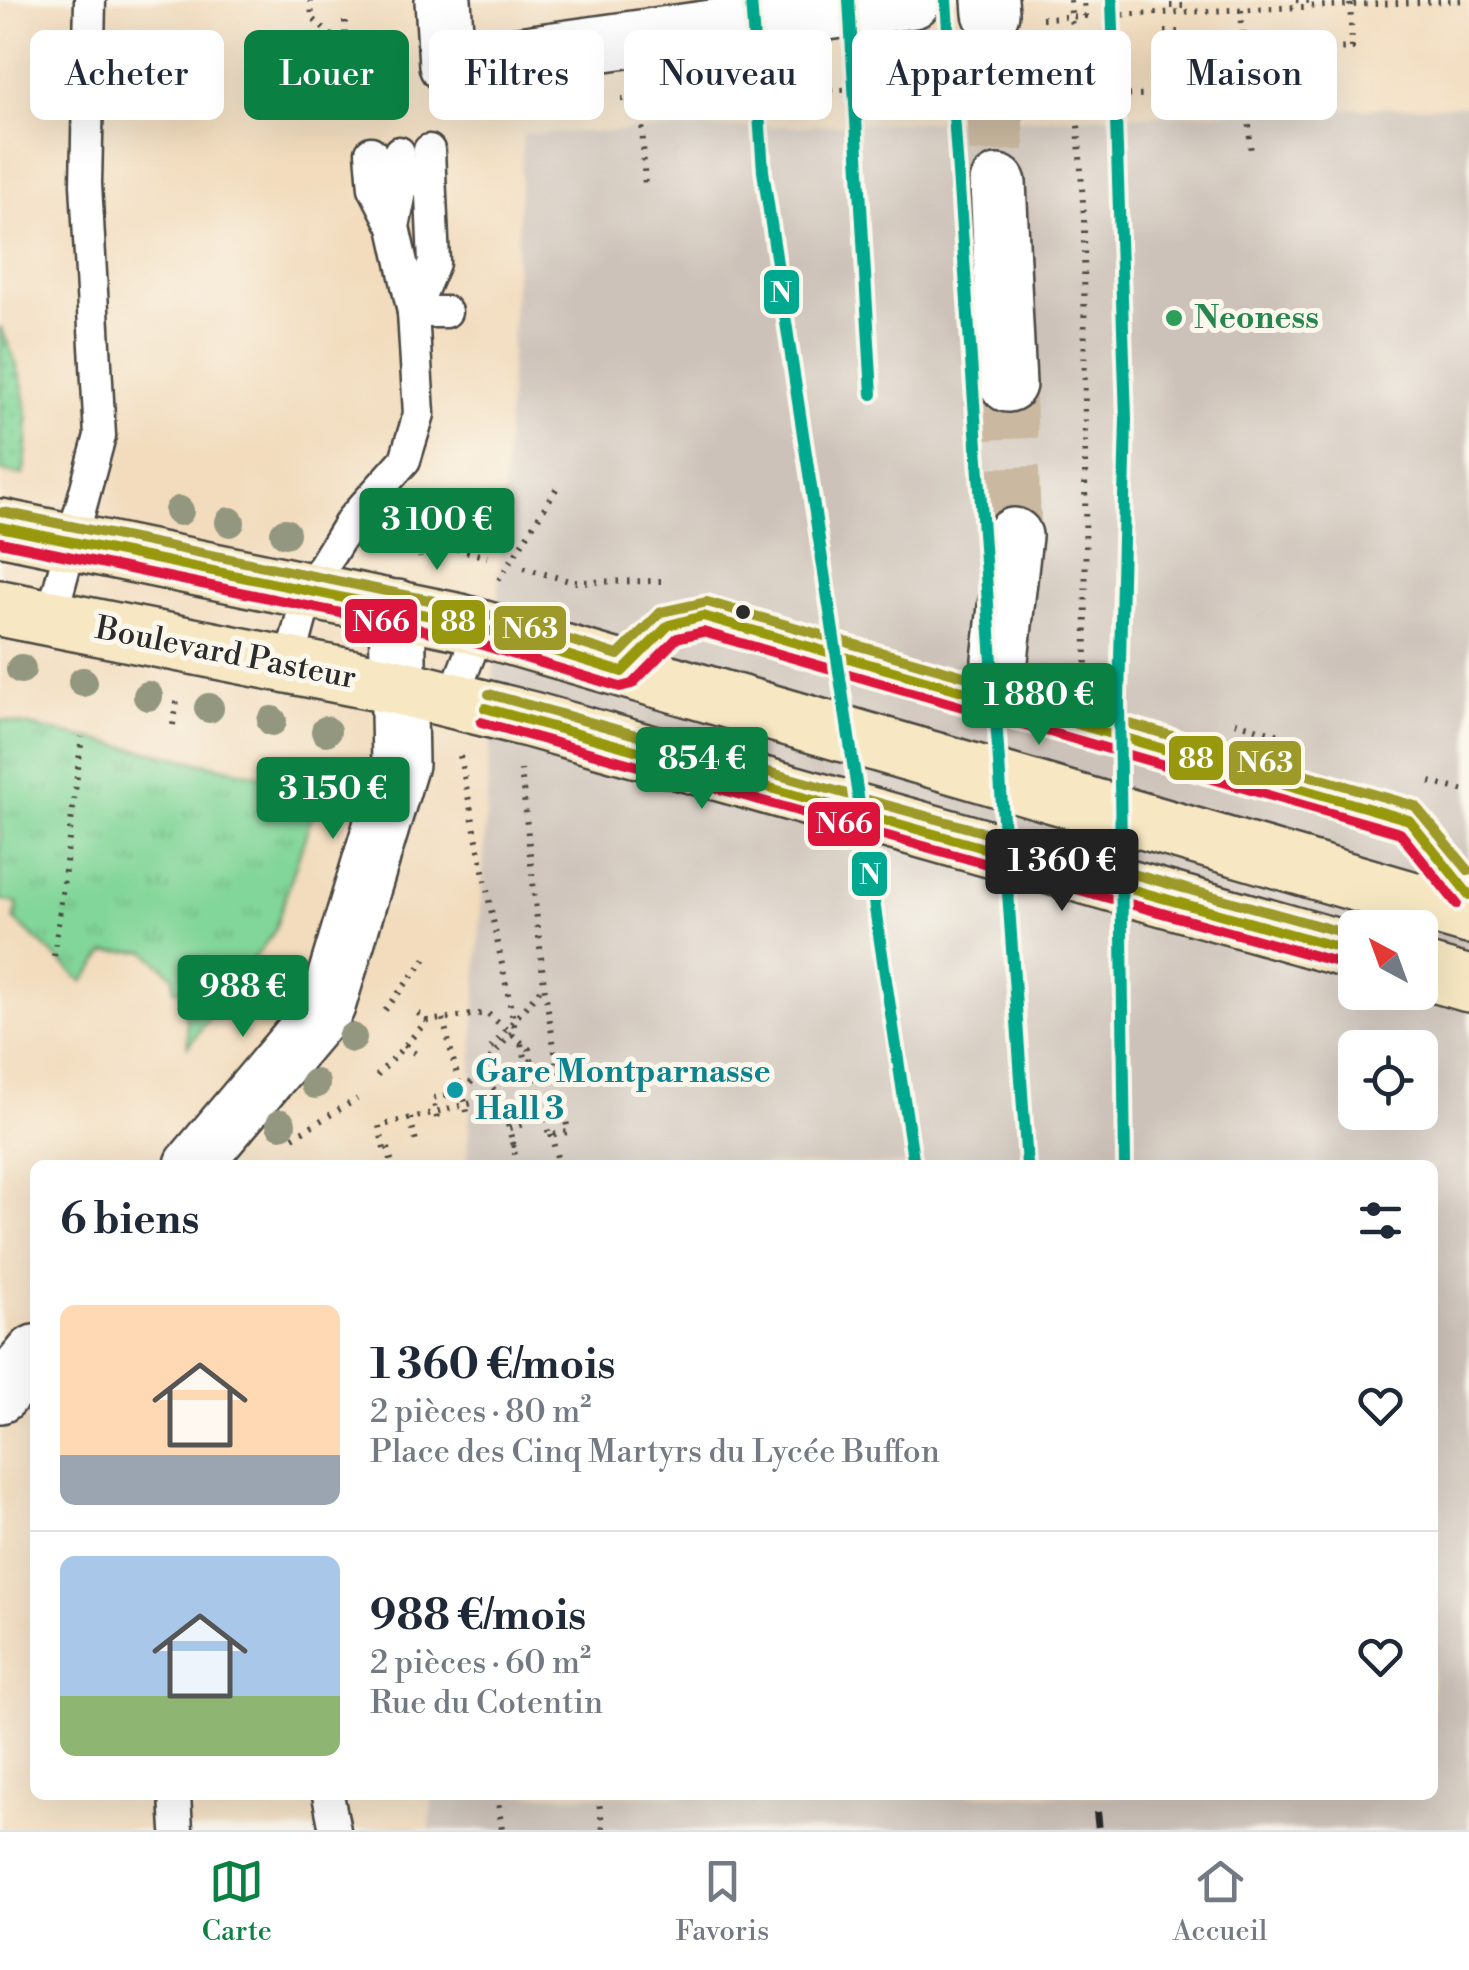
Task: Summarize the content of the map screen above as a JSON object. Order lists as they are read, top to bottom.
{
  "streets": {
    "main road": ["Boulevard Pasteur"]
  },
  "places": ["Neoness", "Gare Montparnasse Hall 3"],
  "lines": [
    "transit line N",
    "transit line N63",
    "transit line 88",
    "transit line N66"
  ],
  "north": "top left",
  "page": {
    "chip": [
      "Acheter",
      "Louer",
      "Filtres",
      "Nouveau",
      "Appartement",
      "Maison"
    ],
    "price": [
      "3 100 €",
      "1 880 €",
      "854 €",
      "3 150 €",
      "1 360 €",
      "988 €"
    ],
    "heading": "6 biens",
    "list": [
      {
        "name": "1 360 €/mois",
        "note": "2 pièces · 80 m² · Place des Cinq Martyrs du Lycée Buffon"
      },
      {
        "name": "988 €/mois",
        "note": "2 pièces · 60 m² · Rue du Cotentin"
      }
    ],
    "tabs": ["Carte", "Favoris", "Accueil"]
  }
}
